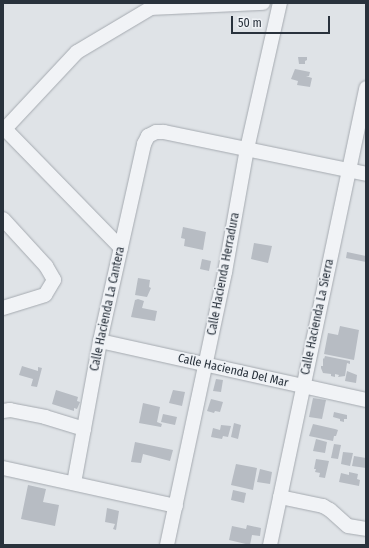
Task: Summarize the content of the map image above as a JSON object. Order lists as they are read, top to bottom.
{
  "streets": {
    "street": [
      "Calle Hacienda Herradura",
      "Calle Hacienda La Cantera",
      "Calle Hacienda La Sierra",
      "Calle Hacienda Del Mar"
    ]
  },
  "crossings": [
    ["Calle Hacienda Herradura", "Calle Hacienda La Cantera"],
    ["Calle Hacienda Herradura", "Calle Hacienda Del Mar"],
    ["Calle Hacienda La Cantera", "Calle Hacienda Del Mar"],
    ["Calle Hacienda La Sierra", "Calle Hacienda Del Mar"]
  ],
  "scale_bar": "50 m"
}
